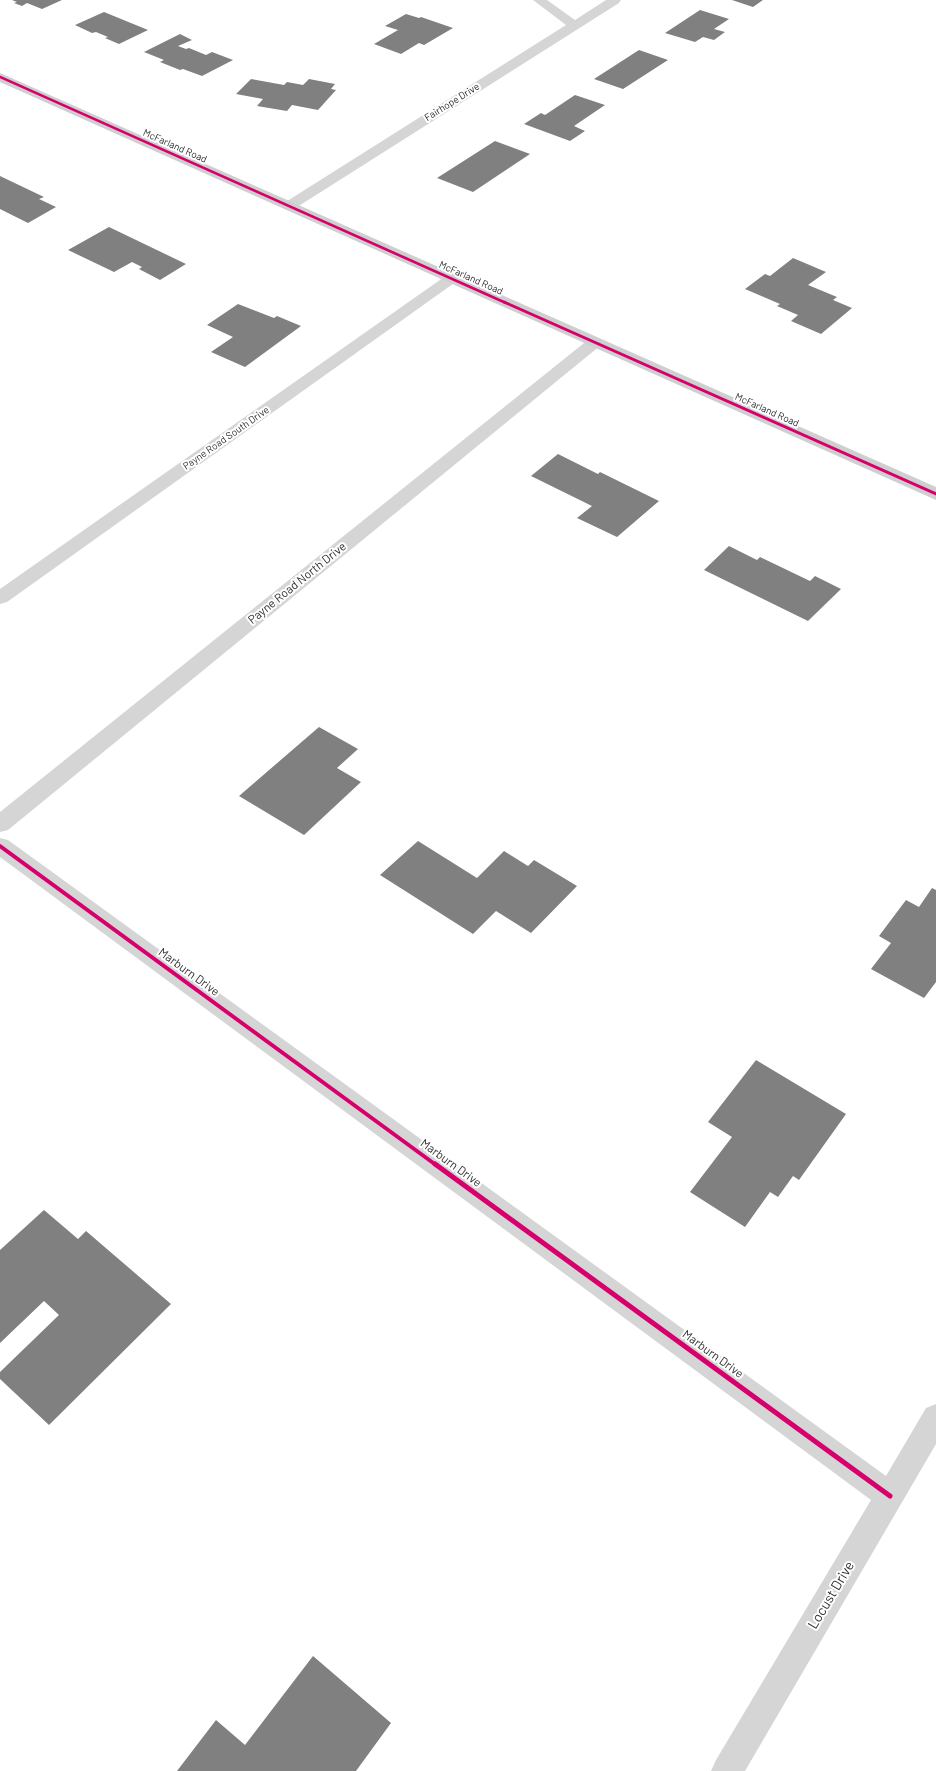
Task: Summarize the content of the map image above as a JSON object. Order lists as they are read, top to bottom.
{
  "streets": {
    "street": [
      "Fairhope Drive",
      "McFarland Road",
      "Payne Road South Drive",
      "Payne Road North Drive",
      "Marburn Drive",
      "Locust Drive"
    ]
  },
  "crossings": [
    ["Fairhope Drive", "McFarland Road"],
    ["McFarland Road", "Payne Road South Drive"],
    ["McFarland Road", "Payne Road North Drive"],
    ["Marburn Drive", "Locust Drive"]
  ]
}
